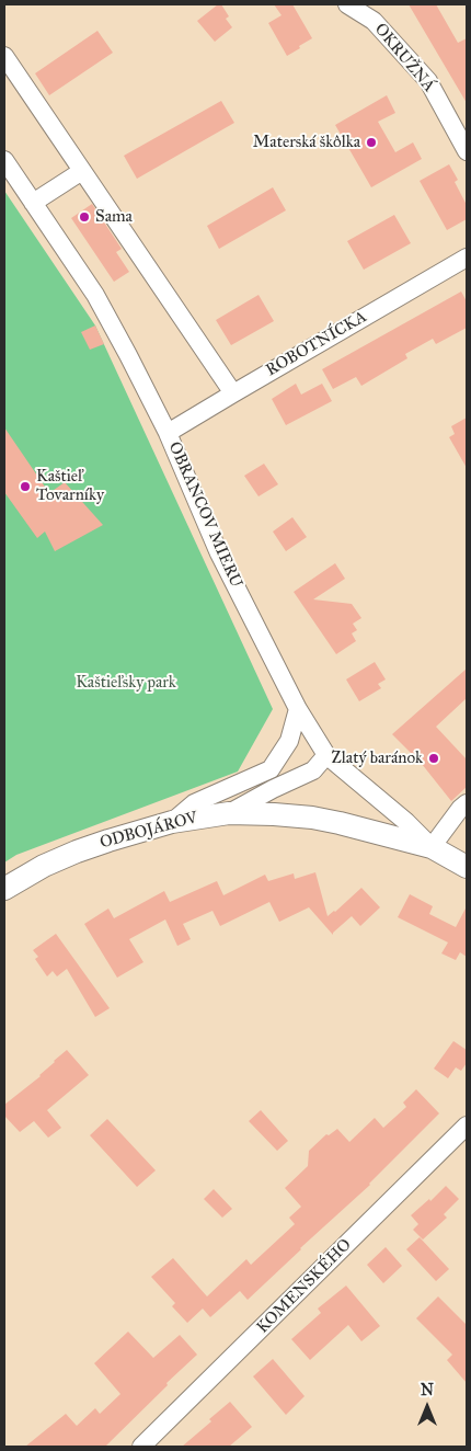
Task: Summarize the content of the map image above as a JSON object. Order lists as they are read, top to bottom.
{
  "streets": {
    "main road": ["ODBOJÁROV"],
    "street": [
      "OKRUŽNÁ",
      "ROBOTNÍCKA",
      "OBRANCOV MIERU",
      "KOMENSKÉHO"
    ]
  },
  "crossings": [
    ["ROBOTNÍCKA", "OBRANCOV MIERU"],
    ["OBRANCOV MIERU", "ODBOJÁROV"]
  ],
  "parks": ["Kaštieľsky park"],
  "places": [
    "Materská škôlka",
    "Sama",
    "Kaštieľ Tovarníky",
    "Zlatý baránok"
  ],
  "north": "top"
}
